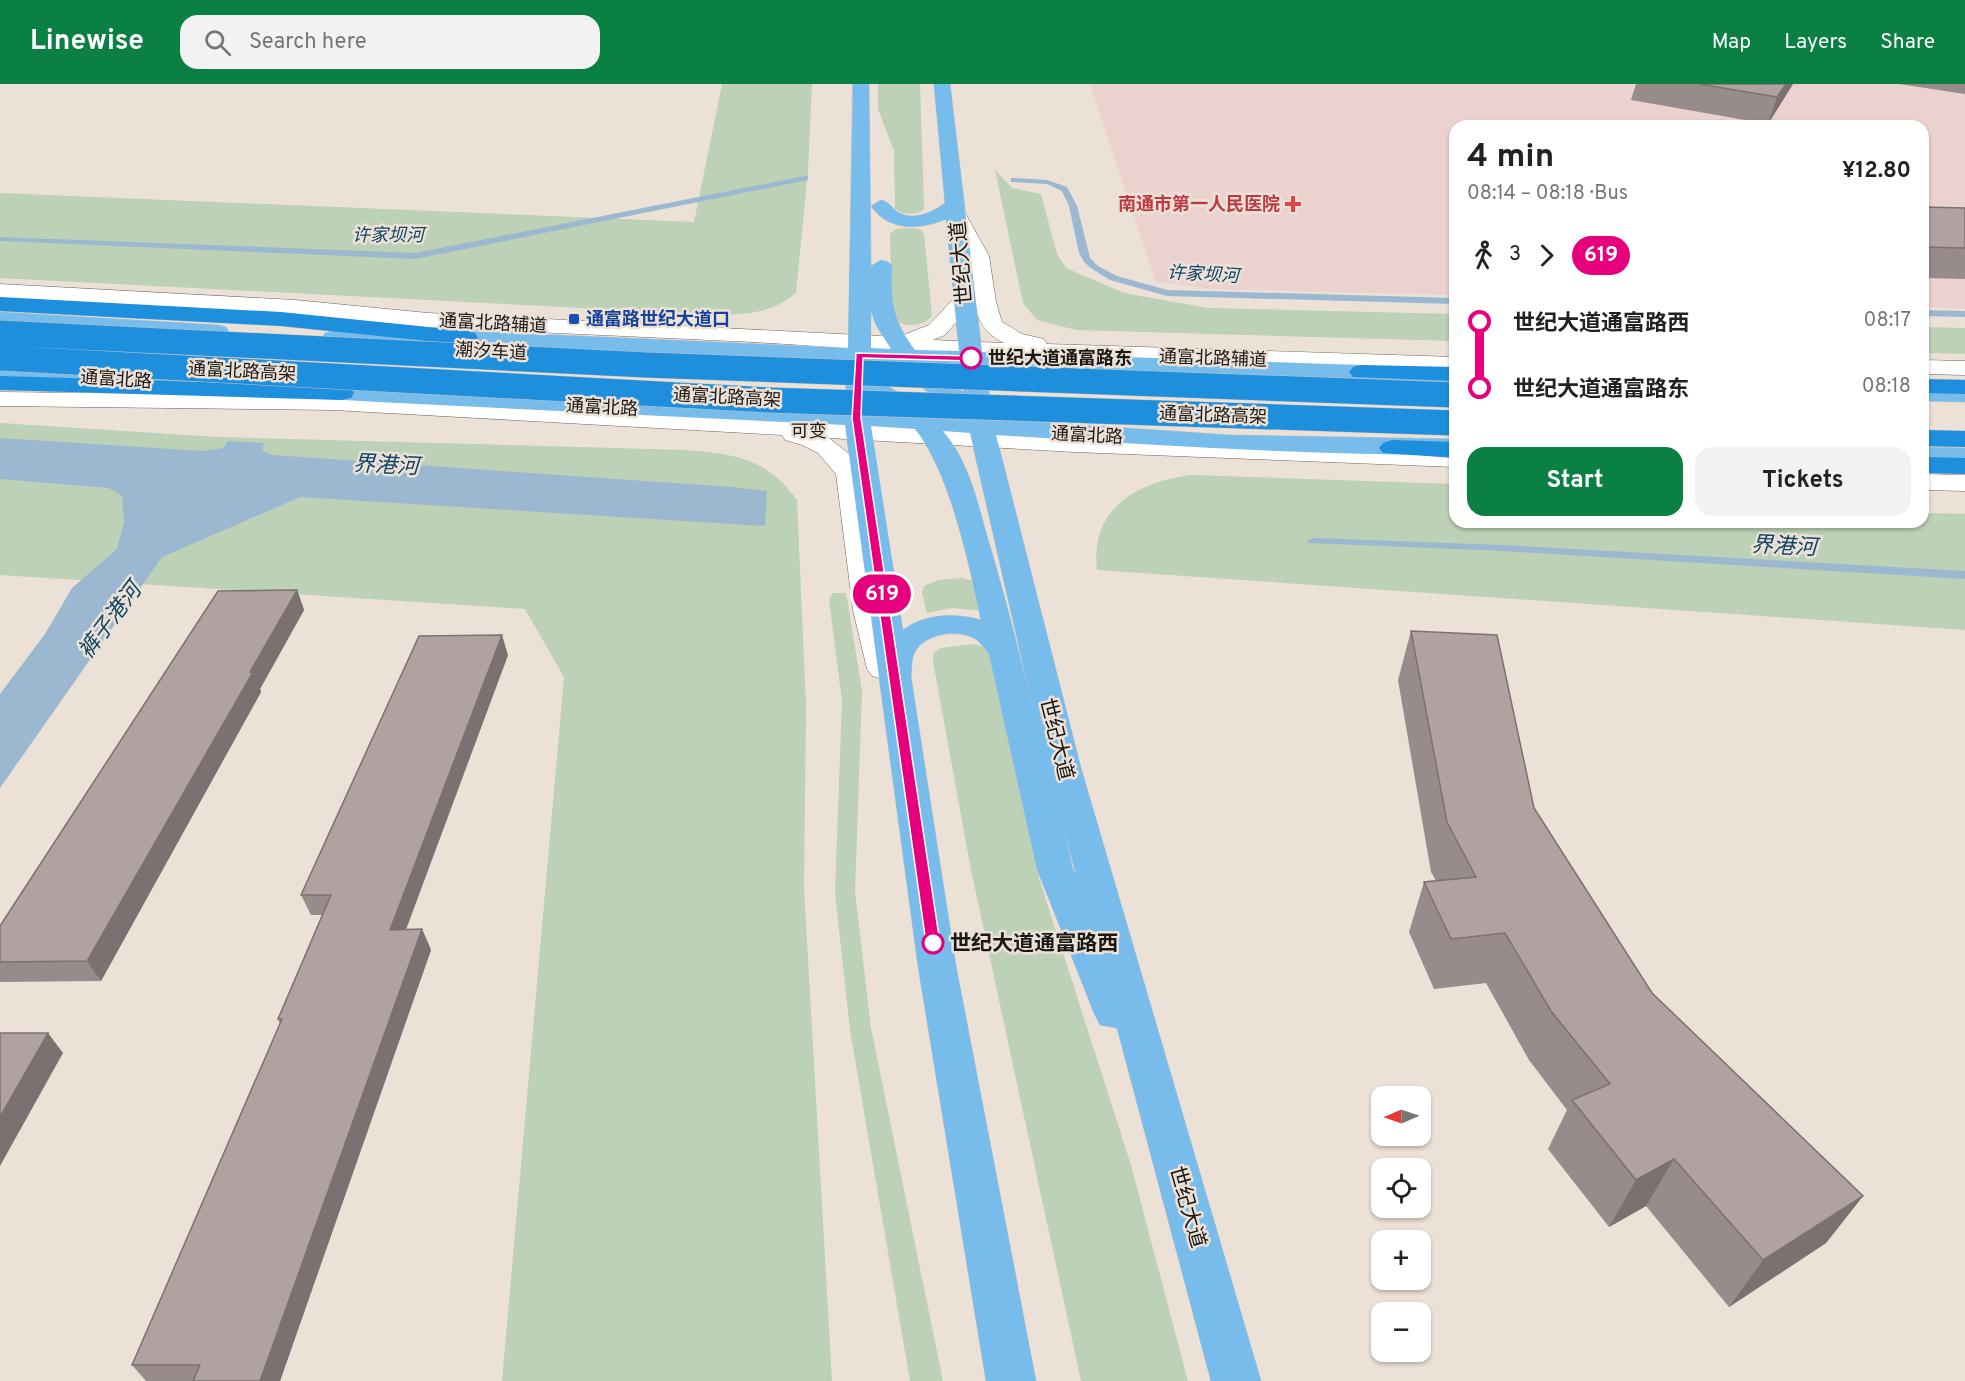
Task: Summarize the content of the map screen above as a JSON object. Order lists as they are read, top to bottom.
{
  "streets": {
    "highway": ["通富北路高架"],
    "main road": ["世纪大道", "通富北路"],
    "street": ["通富北路辅道", "潮汐车道", "可变"]
  },
  "crossings": [
    ["世纪大道", "通富北路辅道"],
    ["通富北路", "可变"]
  ],
  "water": ["许家坝河", "界港河", "裤子港河"],
  "places": {
    "health": ["南通市第一人民医院"],
    "transit": ["通富路世纪大道口"],
    "other": ["世纪大道通富路东", "世纪大道通富路西"]
  },
  "lines": ["bus line 619"],
  "north": "left",
  "page": {
    "header": "Linewise",
    "search": "Search here",
    "nav": ["Map", "Layers", "Share"],
    "on_map": "619",
    "heading": ["4 min", "08:14 – 08:18 · Bus", "¥12.80"],
    "legs": ["3", "619"],
    "list": [
      {
        "name": "世纪大道通富路西",
        "value": "08:17"
      },
      {
        "name": "世纪大道通富路东",
        "value": "08:18"
      }
    ],
    "buttons": ["Start", "Tickets"],
    "map_buttons": ["+", "−"]
  }
}
